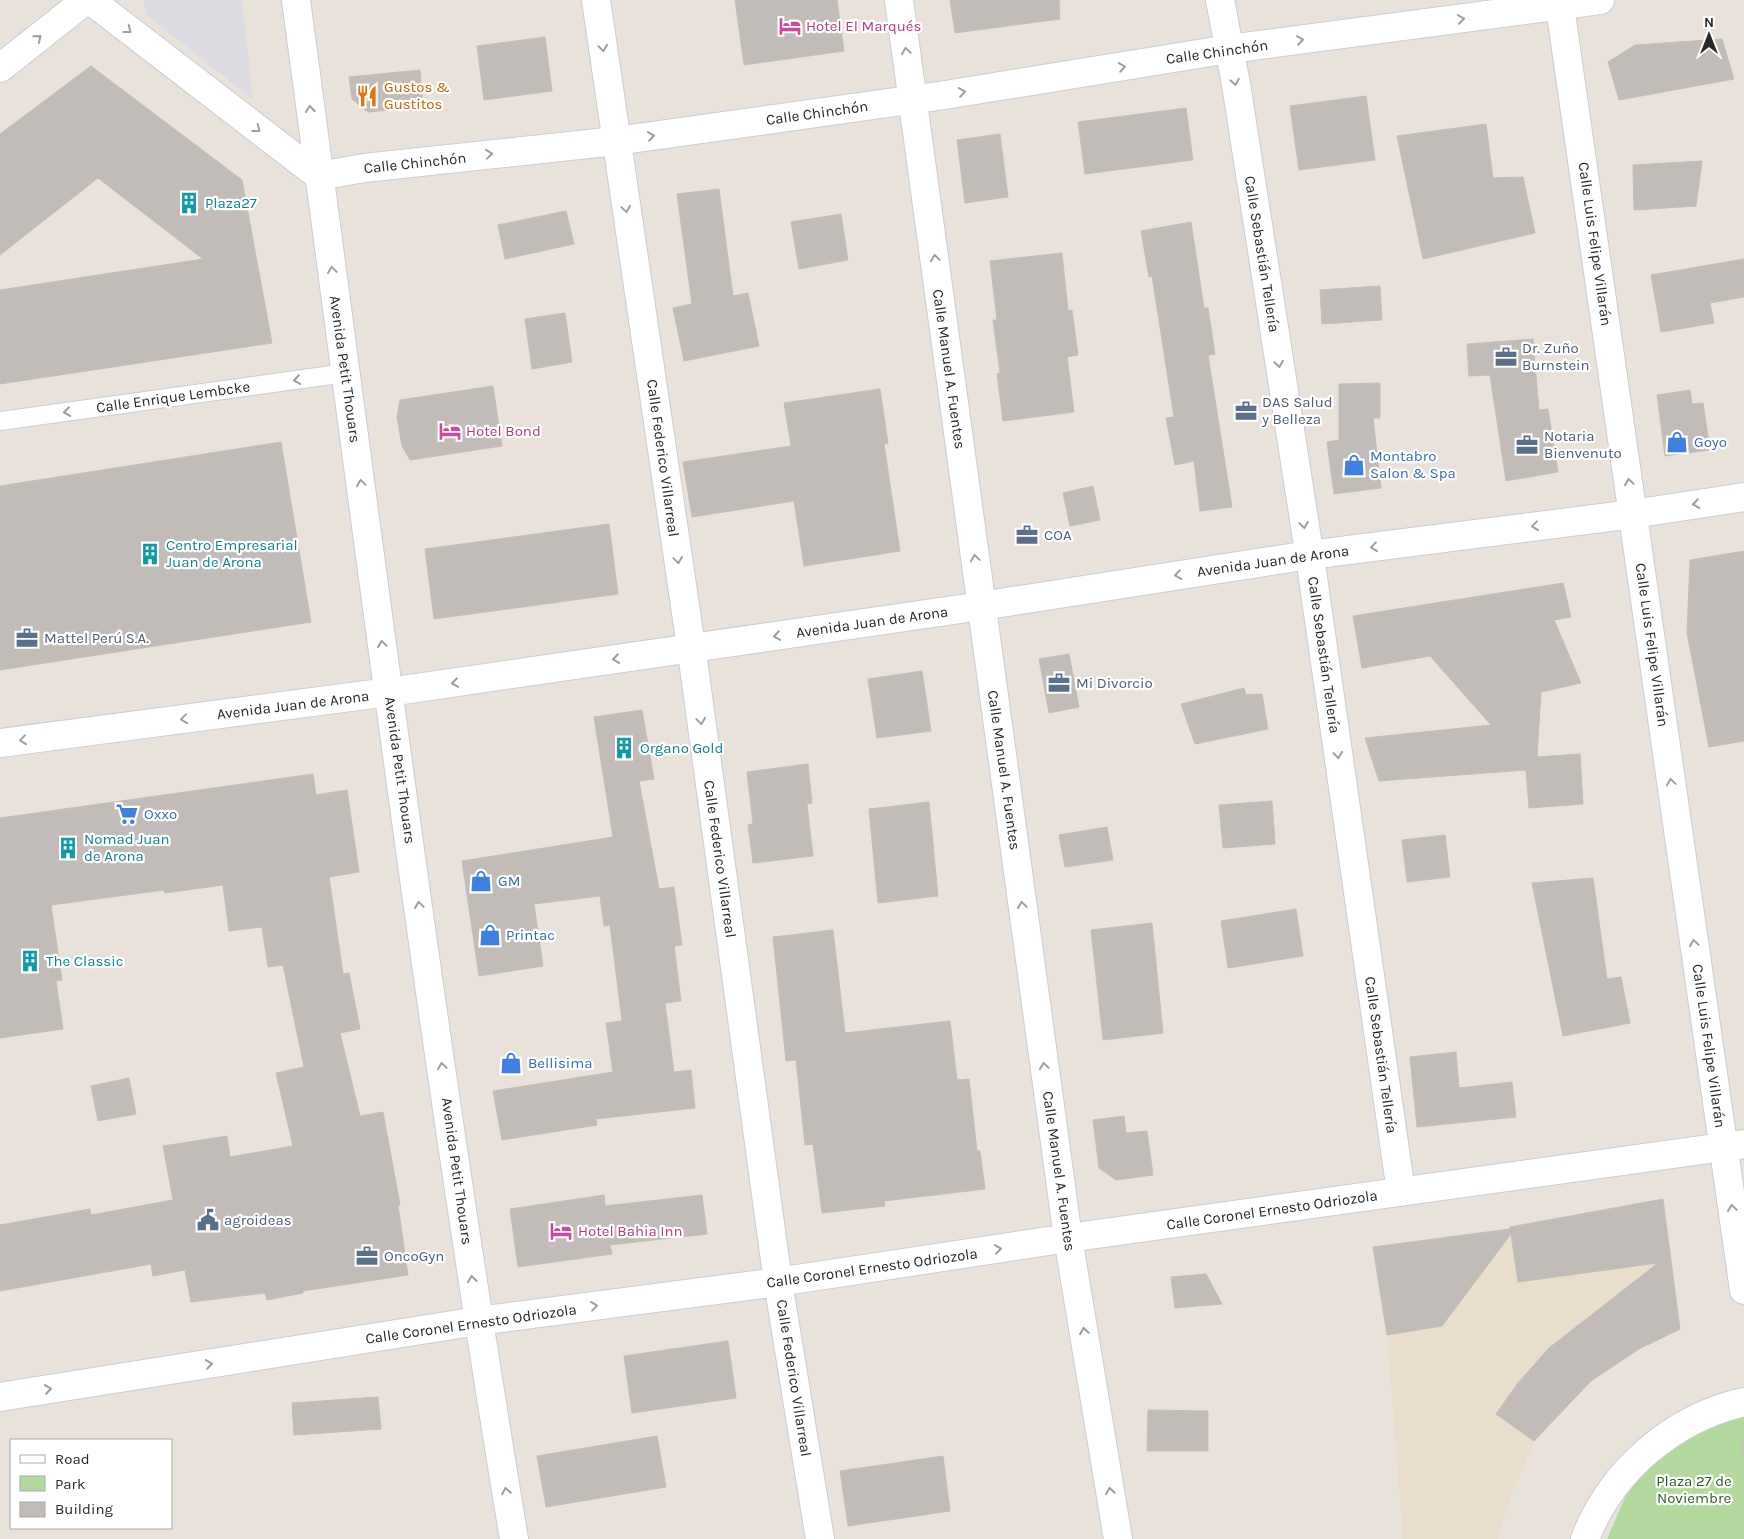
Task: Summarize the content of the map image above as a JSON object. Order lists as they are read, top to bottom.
{
  "streets": {
    "street": [
      "Calle Chinchón",
      "Calle Luis Felipe Villarán",
      "Calle Sebastián Tellería",
      "Avenida Petit Thouars",
      "Calle Manuel A. Fuentes",
      "Calle Federico Villarreal",
      "Avenida Juan de Arona",
      "Calle Coronel Ernesto Odriozola"
    ],
    "lane": ["Calle Enrique Lembcke"]
  },
  "crossings": [
    ["Calle Chinchón", "Calle Luis Felipe Villarán"],
    ["Calle Chinchón", "Calle Sebastián Tellería"],
    ["Calle Chinchón", "Avenida Petit Thouars"],
    ["Calle Chinchón", "Calle Manuel A. Fuentes"],
    ["Calle Chinchón", "Calle Federico Villarreal"],
    ["Calle Luis Felipe Villarán", "Avenida Juan de Arona"],
    ["Calle Luis Felipe Villarán", "Calle Coronel Ernesto Odriozola"],
    ["Calle Sebastián Tellería", "Avenida Juan de Arona"],
    ["Calle Sebastián Tellería", "Calle Coronel Ernesto Odriozola"],
    ["Avenida Petit Thouars", "Calle Enrique Lembcke"],
    ["Avenida Petit Thouars", "Avenida Juan de Arona"],
    ["Avenida Petit Thouars", "Calle Coronel Ernesto Odriozola"],
    ["Calle Manuel A. Fuentes", "Avenida Juan de Arona"],
    ["Calle Manuel A. Fuentes", "Calle Coronel Ernesto Odriozola"],
    ["Calle Federico Villarreal", "Avenida Juan de Arona"],
    ["Calle Federico Villarreal", "Calle Coronel Ernesto Odriozola"]
  ],
  "one_way": [
    "Calle Chinchón",
    "Calle Luis Felipe Villarán",
    "Calle Sebastián Tellería",
    "Avenida Petit Thouars",
    "Calle Manuel A. Fuentes",
    "Calle Enrique Lembcke",
    "Calle Federico Villarreal",
    "Avenida Juan de Arona",
    "Calle Coronel Ernesto Odriozola"
  ],
  "parks": ["Plaza 27 de Noviembre"],
  "places": {
    "hotel": ["Hotel El Marqués", "Hotel Bond", "Hotel Bahia Inn"],
    "restaurant": ["Gustos & Gustitos"],
    "building": [
      "Plaza27",
      "Centro Empresarial Juan de Arona",
      "Organo Gold",
      "Nomad Juan de Arona",
      "The Classic"
    ],
    "office": [
      "Dr. Zuño Burnstein",
      "DAS Salud y Belleza",
      "Notaria Bienvenuto",
      "COA",
      "Mattel Perú S.A.",
      "Mi Divorcio",
      "OncoGyn"
    ],
    "shop": [
      "Goyo",
      "Montabro Salon & Spa",
      "GM",
      "Printac",
      "Bellisima"
    ],
    "supermarket": ["Oxxo"],
    "public building": ["agroideas"]
  },
  "legend": ["Road", "Park", "Building"],
  "north": "top"
}
